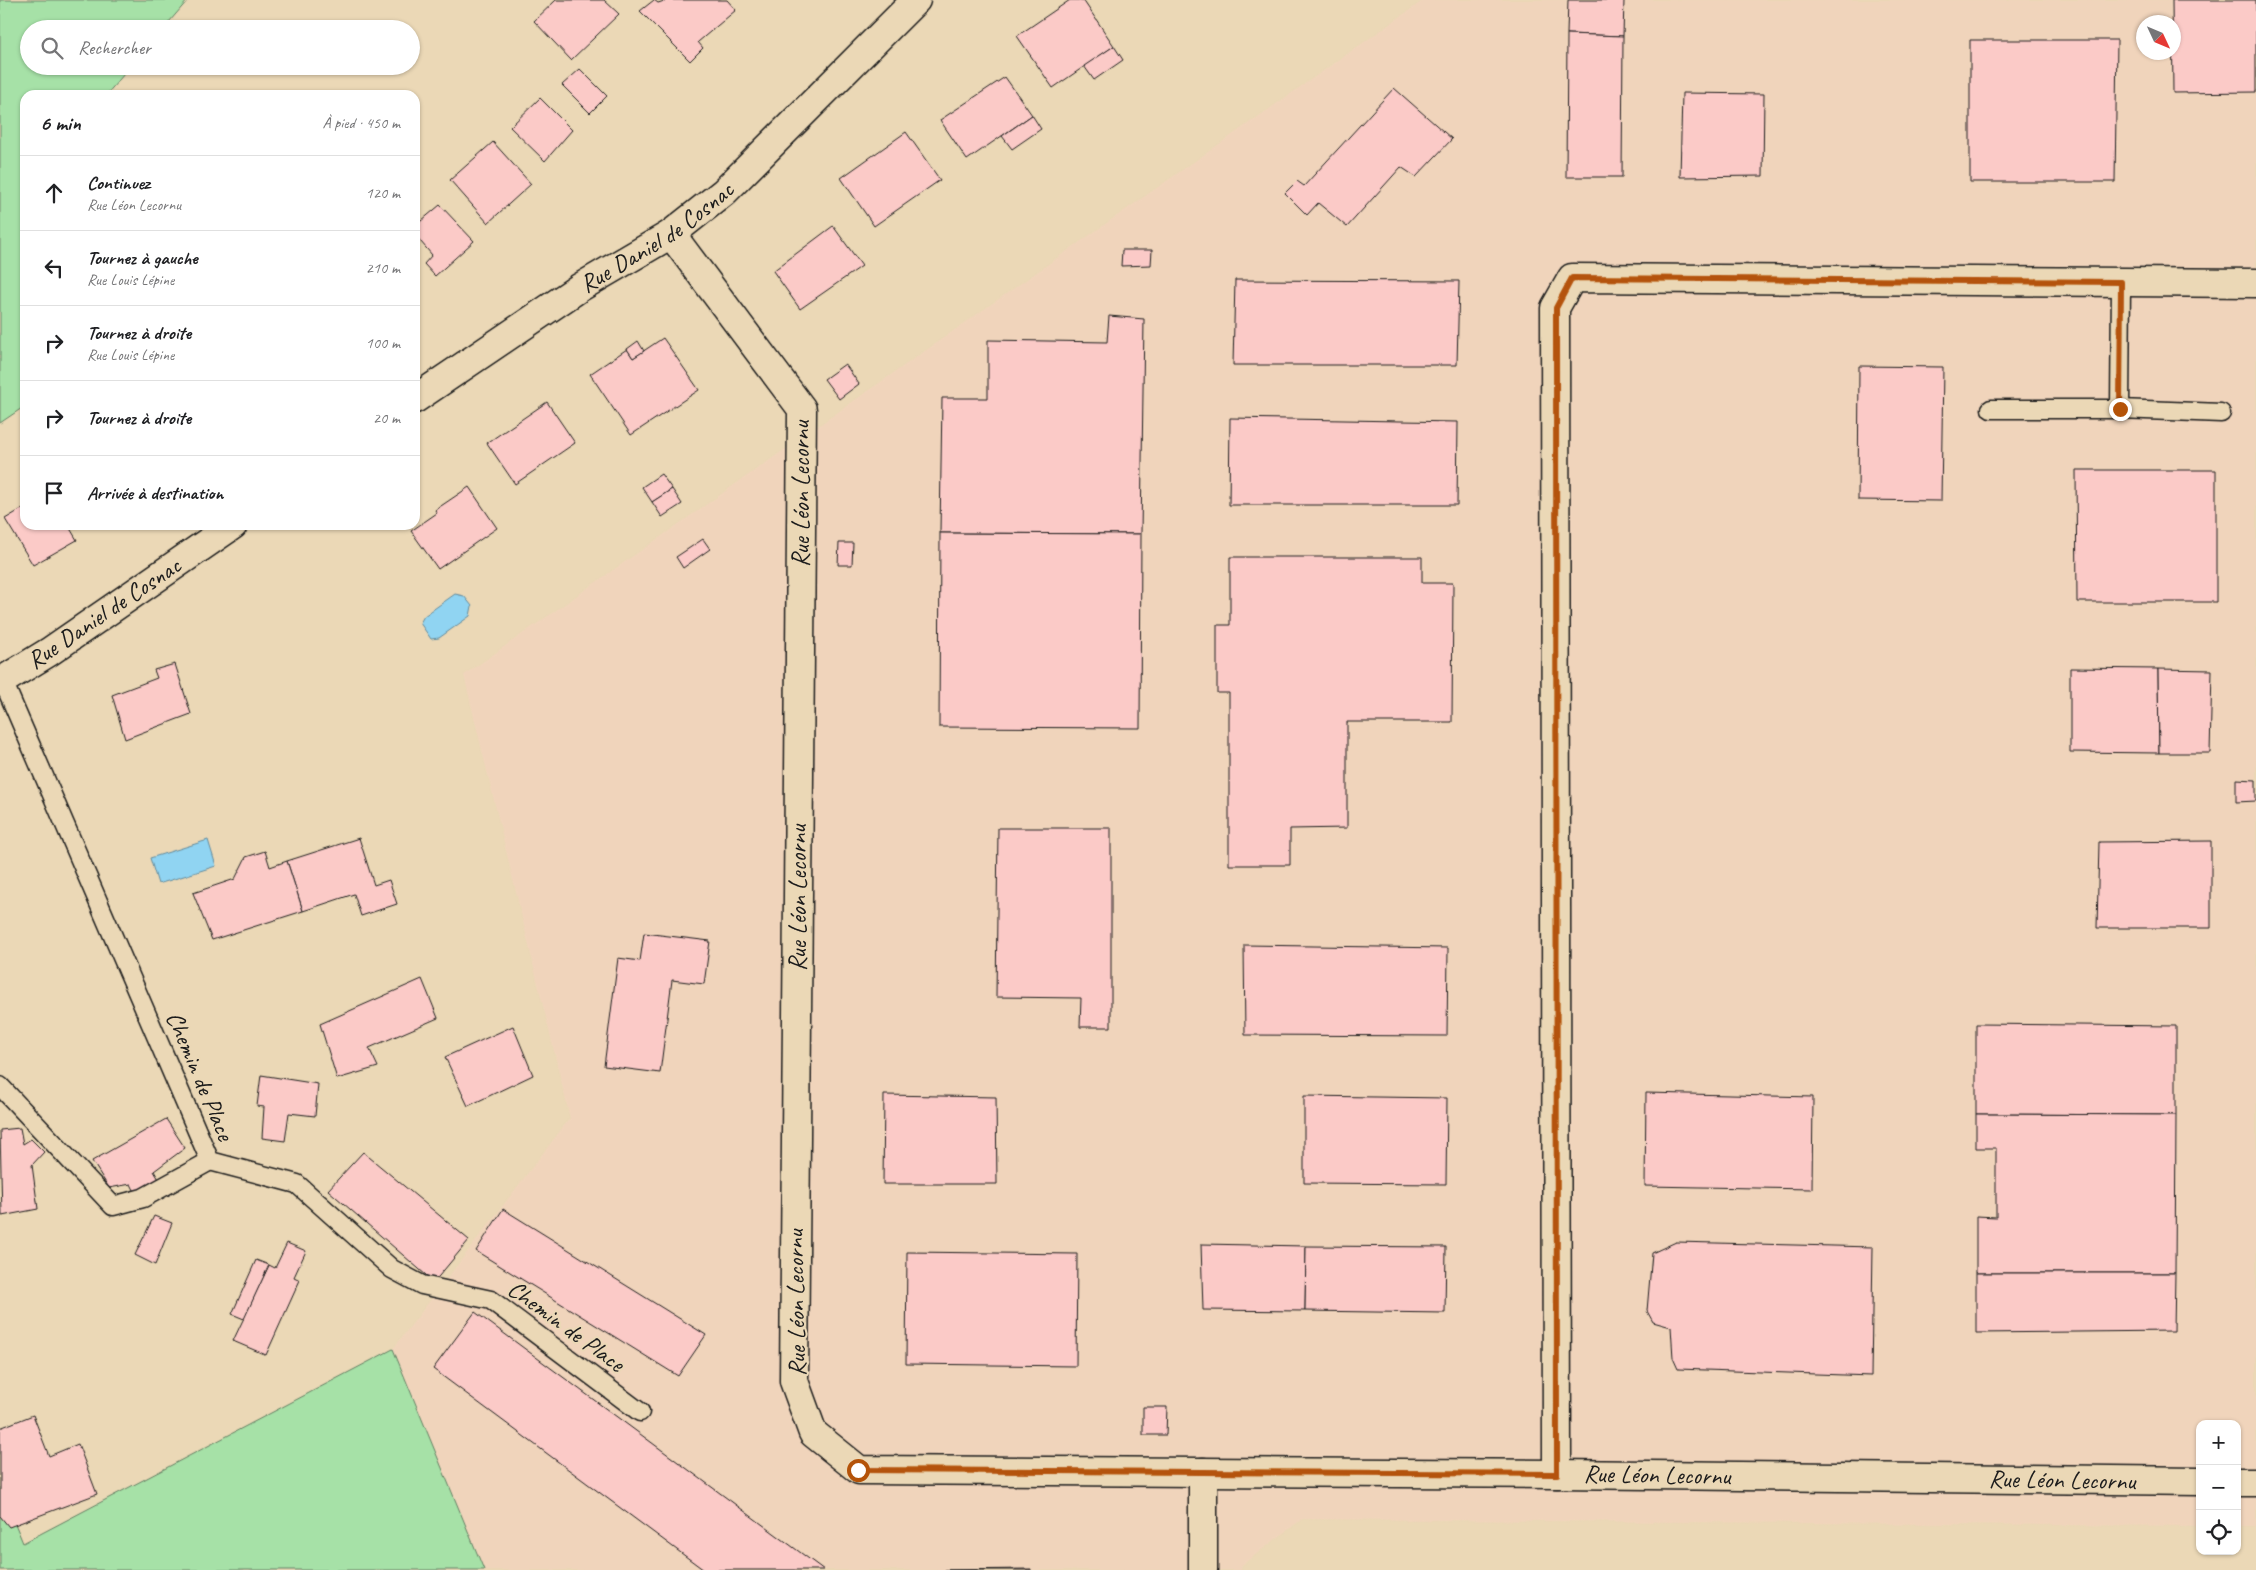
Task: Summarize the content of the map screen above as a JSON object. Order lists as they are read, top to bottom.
{
  "streets": {
    "street": ["Rue Daniel de Cosnac", "Rue Léon Lecornu"],
    "lane": ["Chemin de Place"]
  },
  "crossings": [
    ["Rue Daniel de Cosnac", "Rue Léon Lecornu"],
    ["Rue Daniel de Cosnac", "Chemin de Place"]
  ],
  "north": "bottom right",
  "page": {
    "search": "Rechercher",
    "heading": ["6 min", "À pied · 450 m"],
    "list": [
      ["Continuez", "Rue Léon Lecornu", "120 m"],
      ["Tournez à gauche", "Rue Louis Lépine", "210 m"],
      ["Tournez à droite", "Rue Louis Lépine", "100 m"],
      ["Tournez à droite", "20 m"],
      "Arrivée à destination"
    ],
    "map_buttons": ["+", "−"]
  }
}
